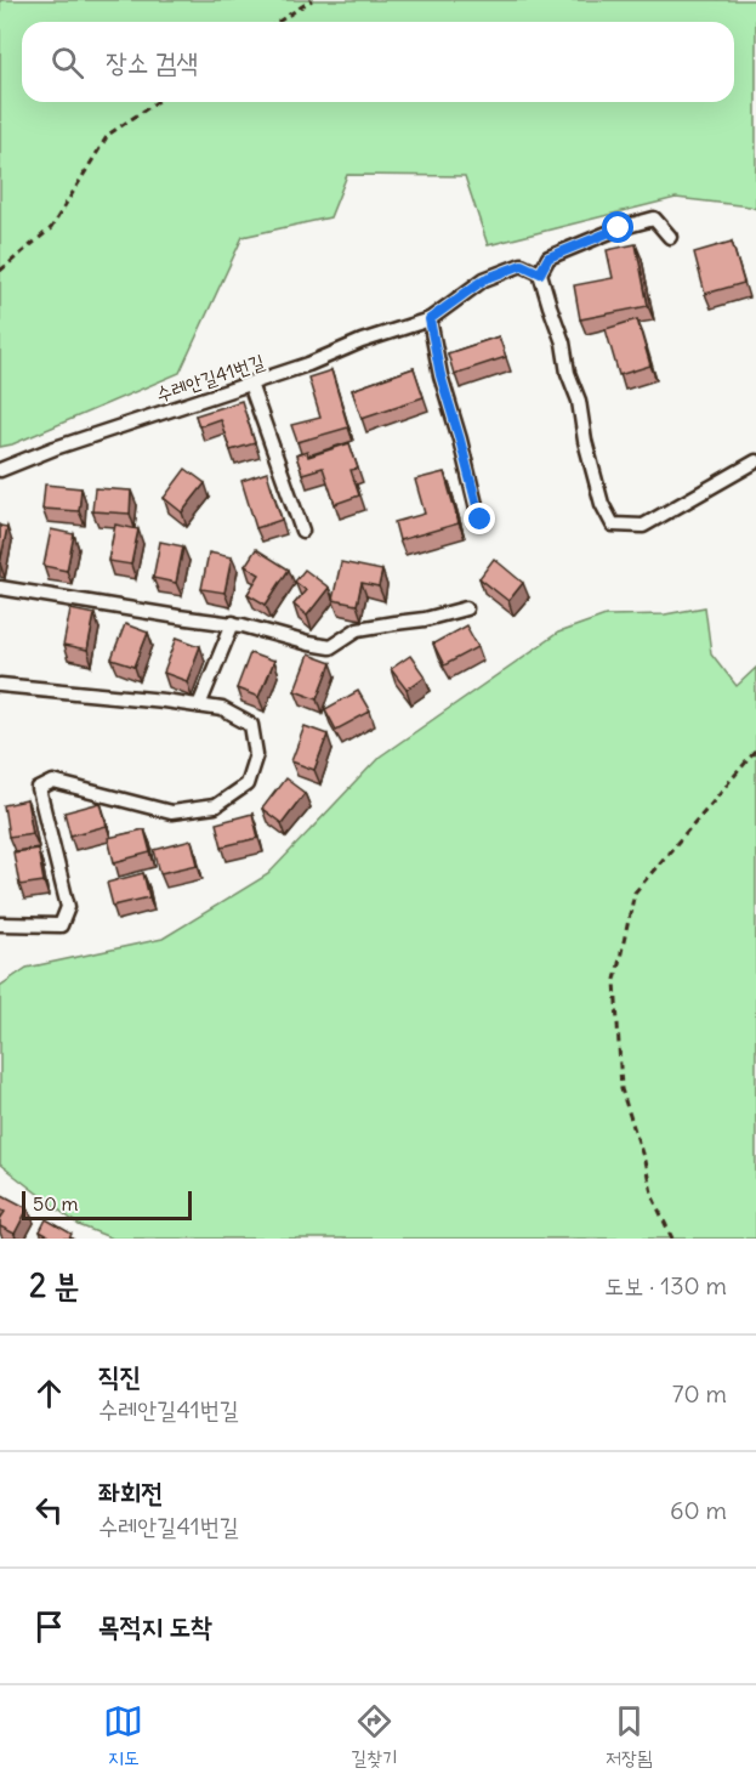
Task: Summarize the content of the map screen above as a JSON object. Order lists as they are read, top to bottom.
{
  "streets": {
    "lane": ["수레안길41번길"]
  },
  "scale_bar": "50 m",
  "page": {
    "search": "장소 검색",
    "scale": "50 m",
    "heading": ["2 분", "도보 · 130 m"],
    "list": [
      ["직진", "수레안길41번길", "70 m"],
      ["좌회전", "수레안길41번길", "60 m"],
      "목적지 도착"
    ],
    "nav": ["지도", "길찾기", "저장됨"]
  }
}
